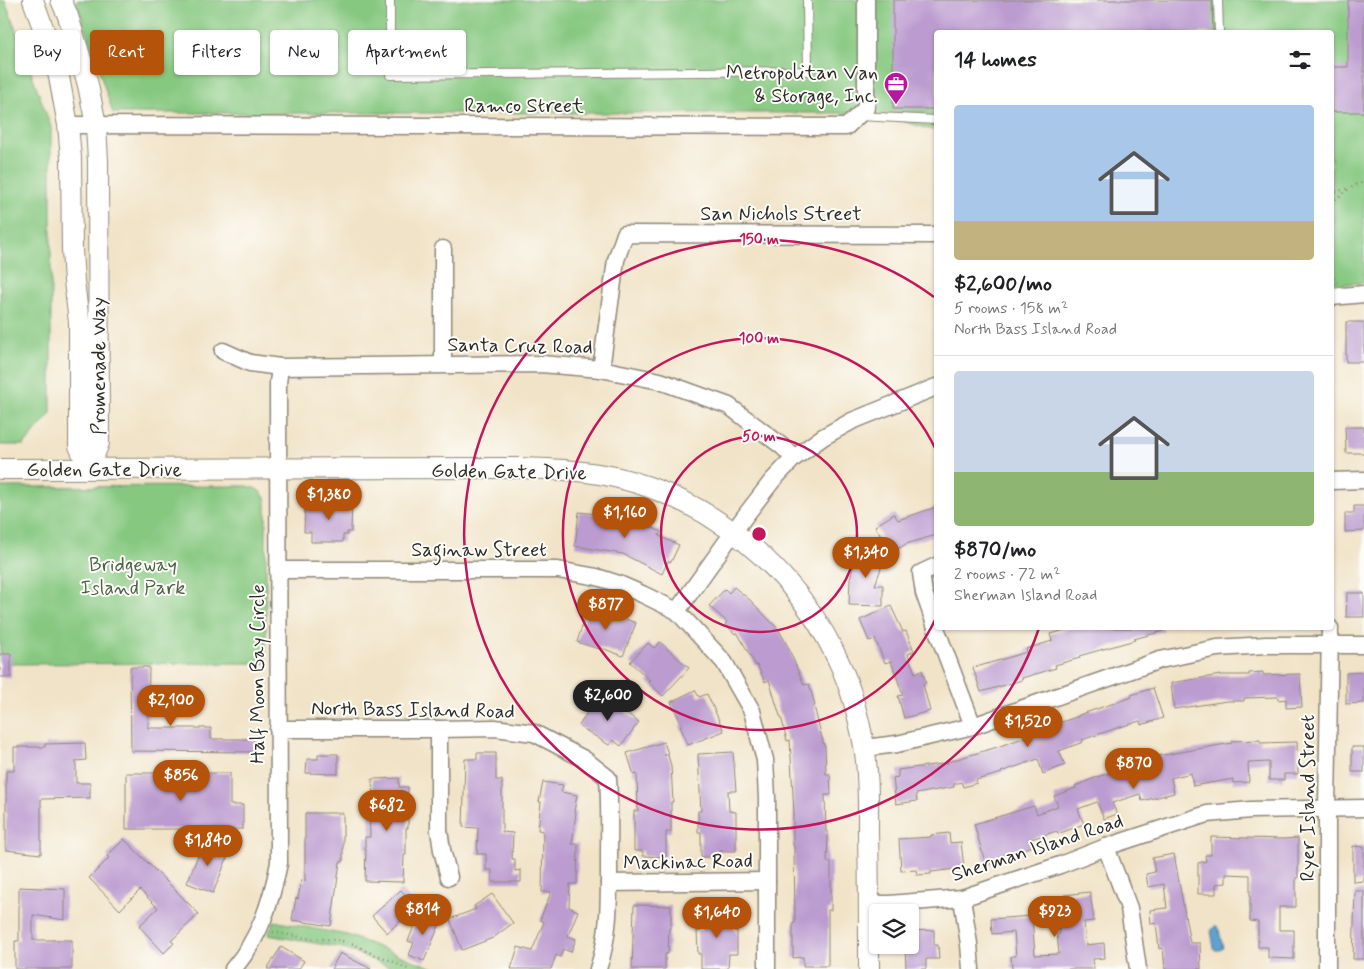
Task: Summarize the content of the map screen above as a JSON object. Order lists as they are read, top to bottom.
{
  "streets": {
    "street": [
      "Ramco Street",
      "San Nichols Street",
      "Santa Cruz Road",
      "Promenade Way",
      "Golden Gate Drive",
      "Saginaw Street",
      "Half Moon Bay Circle",
      "North Bass Island Road",
      "Ryer Island Street",
      "Sherman Island Road",
      "Mackinac Road"
    ]
  },
  "crossings": [
    ["Ramco Street", "Promenade Way"],
    ["San Nichols Street", "Santa Cruz Road"],
    ["Santa Cruz Road", "Half Moon Bay Circle"],
    ["Promenade Way", "Golden Gate Drive"],
    ["Golden Gate Drive", "Half Moon Bay Circle"],
    ["Saginaw Street", "Half Moon Bay Circle"],
    ["Saginaw Street", "Mackinac Road"],
    ["Half Moon Bay Circle", "North Bass Island Road"],
    ["North Bass Island Road", "Mackinac Road"],
    ["Ryer Island Street", "Sherman Island Road"]
  ],
  "parks": ["Bridgeway Island Park"],
  "places": {
    "office": ["Metropolitan Van & Storage, Inc."]
  },
  "page": {
    "chip": [
      "Buy",
      "Rent",
      "Filters",
      "New",
      "Apartment"
    ],
    "heading": "14 homes",
    "list": [
      {
        "name": "$2,600/mo",
        "note": "5 rooms · 158 m² · North Bass Island Road"
      },
      {
        "name": "$870/mo",
        "note": "2 rooms · 72 m² · Sherman Island Road"
      }
    ],
    "price": [
      "$1,380",
      "$1,160",
      "$1,340",
      "$877",
      "$2,600",
      "$2,100",
      "$1,520",
      "$870",
      "$856",
      "$682",
      "$1,840",
      "$814",
      "$923",
      "$1,640"
    ]
  },
  "rings": ["150 m", "100 m", "50 m"]
}
